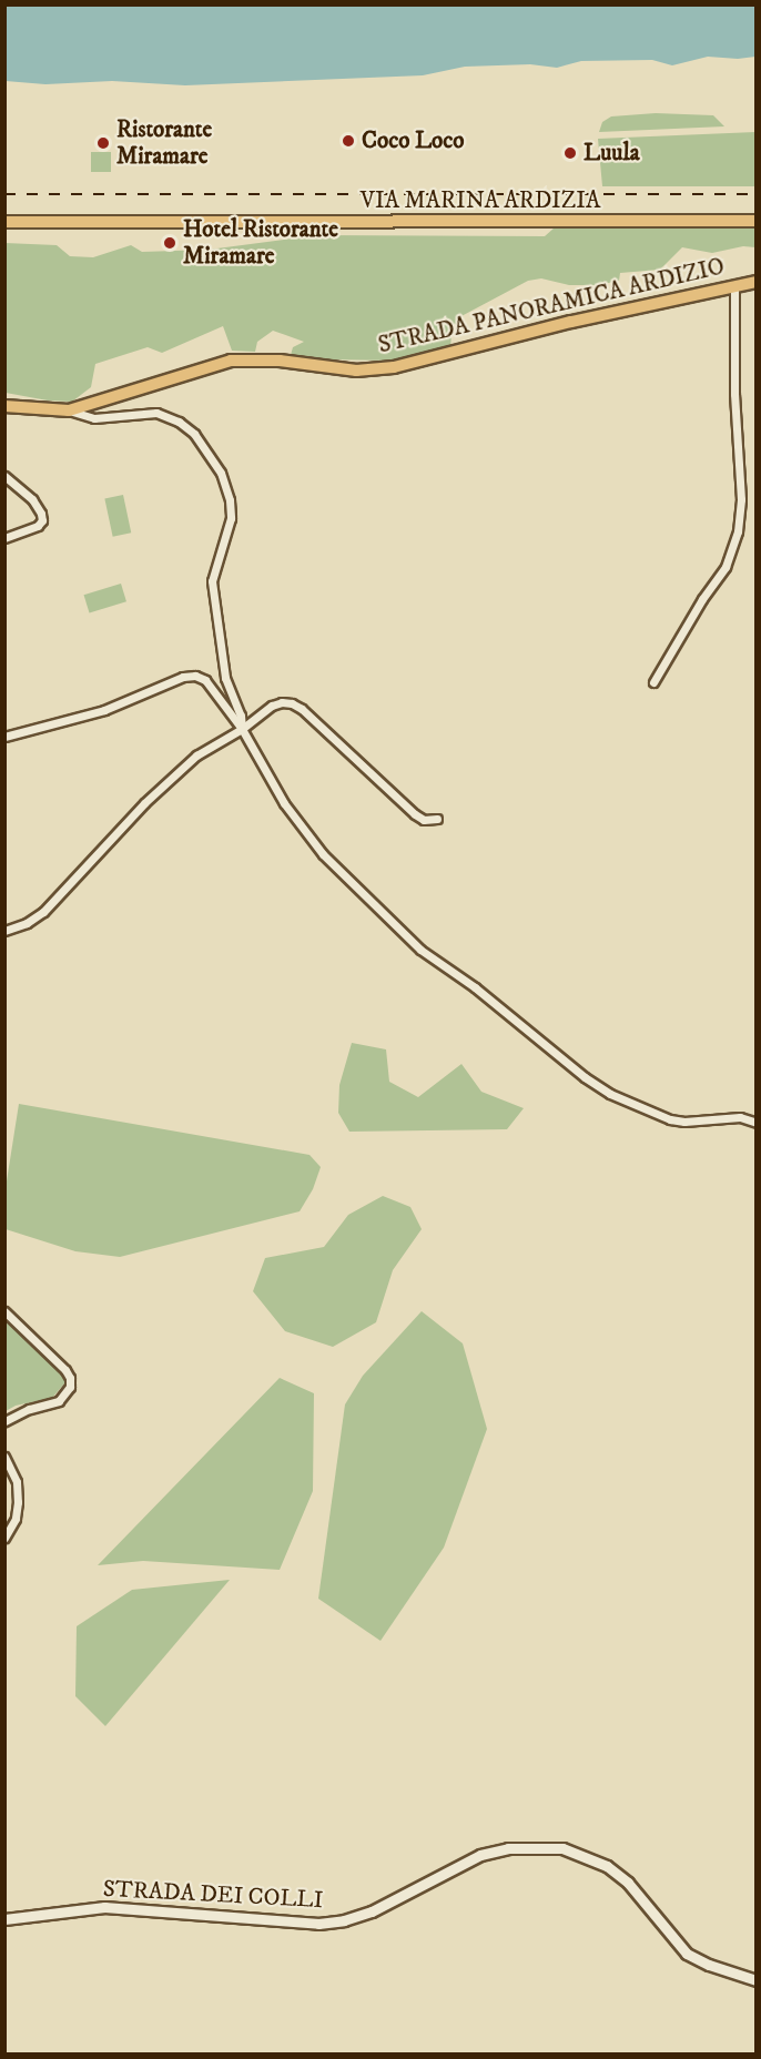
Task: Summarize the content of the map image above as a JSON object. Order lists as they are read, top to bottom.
{
  "streets": {
    "main road": ["VIA MARINA ARDIZIA", "STRADA PANORAMICA ARDIZIO"],
    "street": ["STRADA DEI COLLI"]
  },
  "places": [
    "Coco Loco",
    "Ristorante Miramare",
    "Luula",
    "Hotel Ristorante Miramare"
  ]
}
